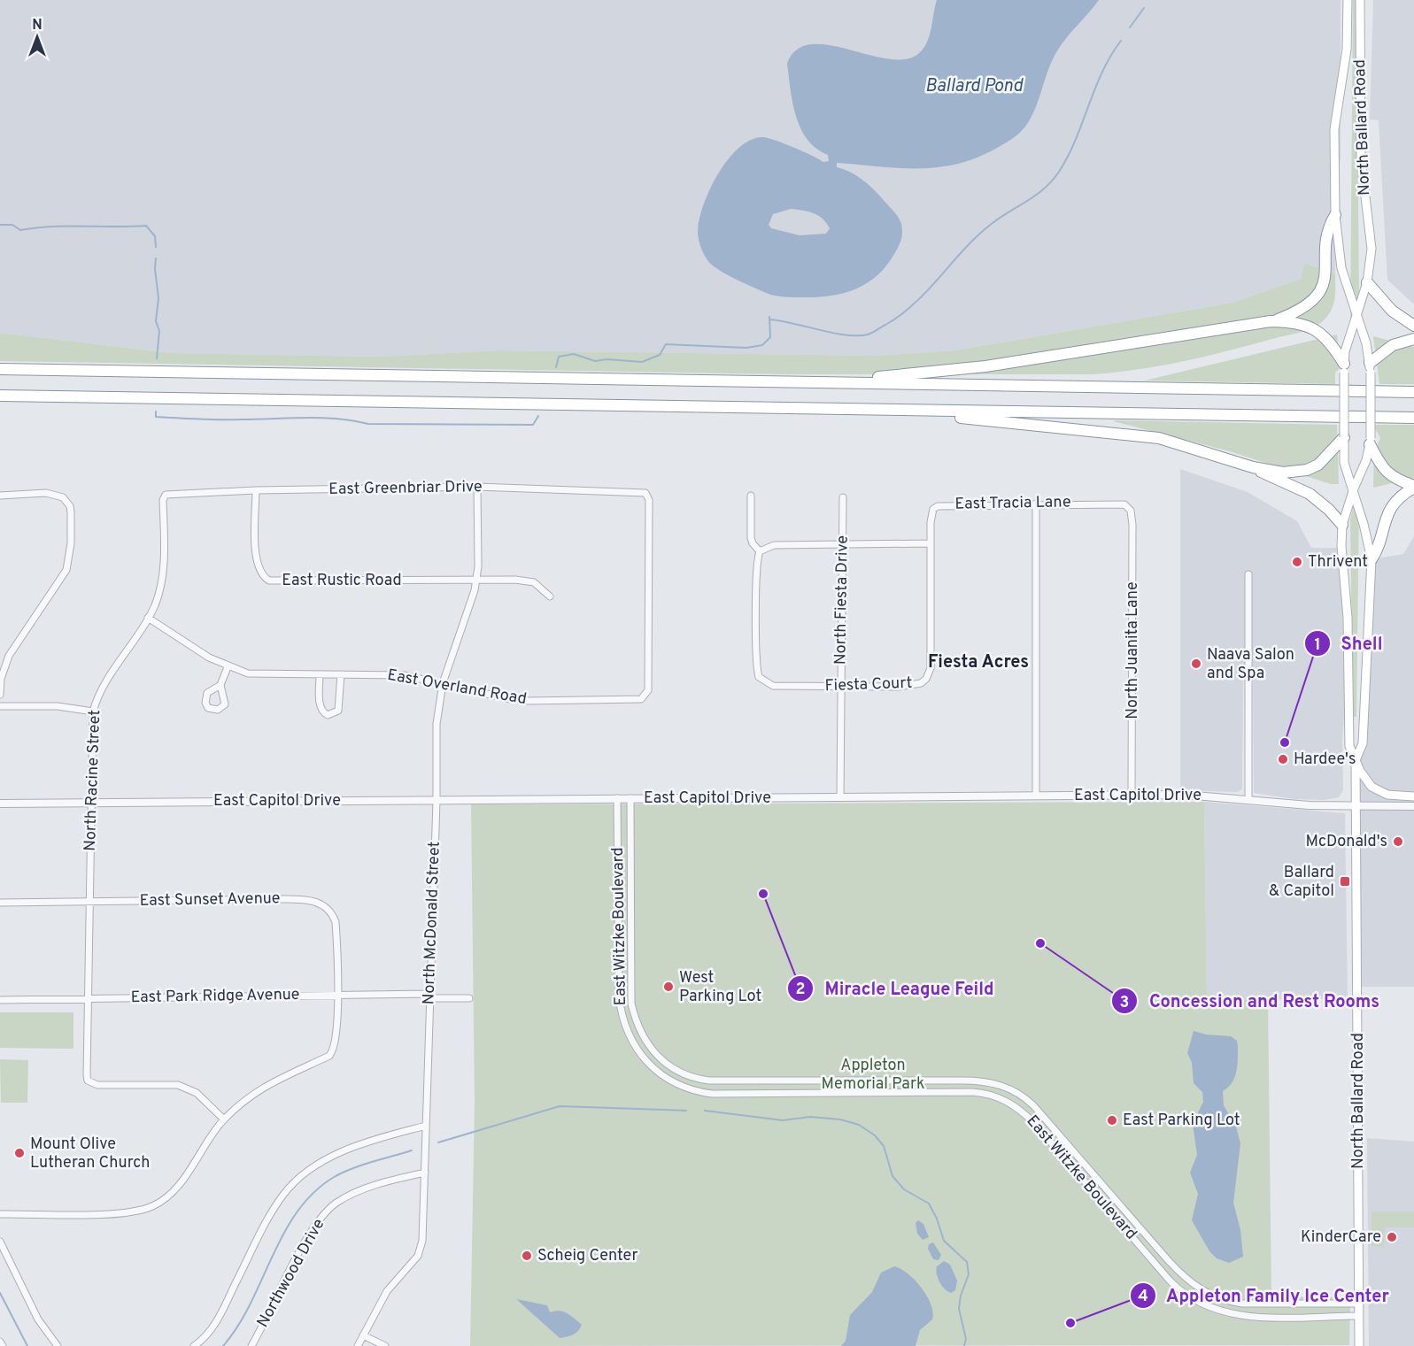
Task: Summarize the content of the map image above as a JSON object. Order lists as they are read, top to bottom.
{
  "streets": {
    "main road": ["North Ballard Road"],
    "street": [
      "East Greenbriar Drive",
      "East Tracia Lane",
      "East Rustic Road",
      "North Fiesta Drive",
      "North Juanita Lane",
      "Fiesta Court",
      "East Overland Road",
      "North Racine Street",
      "East Capitol Drive",
      "East Sunset Avenue",
      "North McDonald Street",
      "East Witzke Boulevard",
      "East Park Ridge Avenue",
      "Northwood Drive"
    ]
  },
  "crossings": [
    ["North Ballard Road", "East Capitol Drive"],
    ["North Ballard Road", "East Witzke Boulevard"],
    ["East Greenbriar Drive", "East Rustic Road"],
    ["East Greenbriar Drive", "East Overland Road"],
    ["East Greenbriar Drive", "North Racine Street"],
    ["East Greenbriar Drive", "North McDonald Street"],
    ["East Tracia Lane", "North Juanita Lane"],
    ["East Tracia Lane", "Fiesta Court"],
    ["East Rustic Road", "North McDonald Street"],
    ["North Fiesta Drive", "Fiesta Court"],
    ["North Fiesta Drive", "East Capitol Drive"],
    ["North Juanita Lane", "East Capitol Drive"],
    ["East Overland Road", "North Racine Street"],
    ["East Overland Road", "North McDonald Street"],
    ["North Racine Street", "East Capitol Drive"],
    ["North Racine Street", "East Sunset Avenue"],
    ["North Racine Street", "East Park Ridge Avenue"],
    ["East Capitol Drive", "North McDonald Street"],
    ["East Capitol Drive", "East Witzke Boulevard"],
    ["East Sunset Avenue", "East Park Ridge Avenue"],
    ["North McDonald Street", "East Park Ridge Avenue"],
    ["North McDonald Street", "Northwood Drive"]
  ],
  "districts": ["Fiesta Acres"],
  "water": ["Ballard Pond"],
  "parks": ["Appleton Memorial Park"],
  "places": {
    "other": [
      "Thrivent",
      "Naava Salon and Spa",
      "Shell",
      "Hardee's",
      "McDonald's",
      "Miracle League Feild",
      "Concession and Rest Rooms",
      "West Parking Lot",
      "East Parking Lot",
      "Mount Olive Lutheran Church",
      "KinderCare",
      "Scheig Center",
      "Appleton Family Ice Center"
    ],
    "transit": ["Ballard & Capitol"]
  },
  "north": "top"
}
